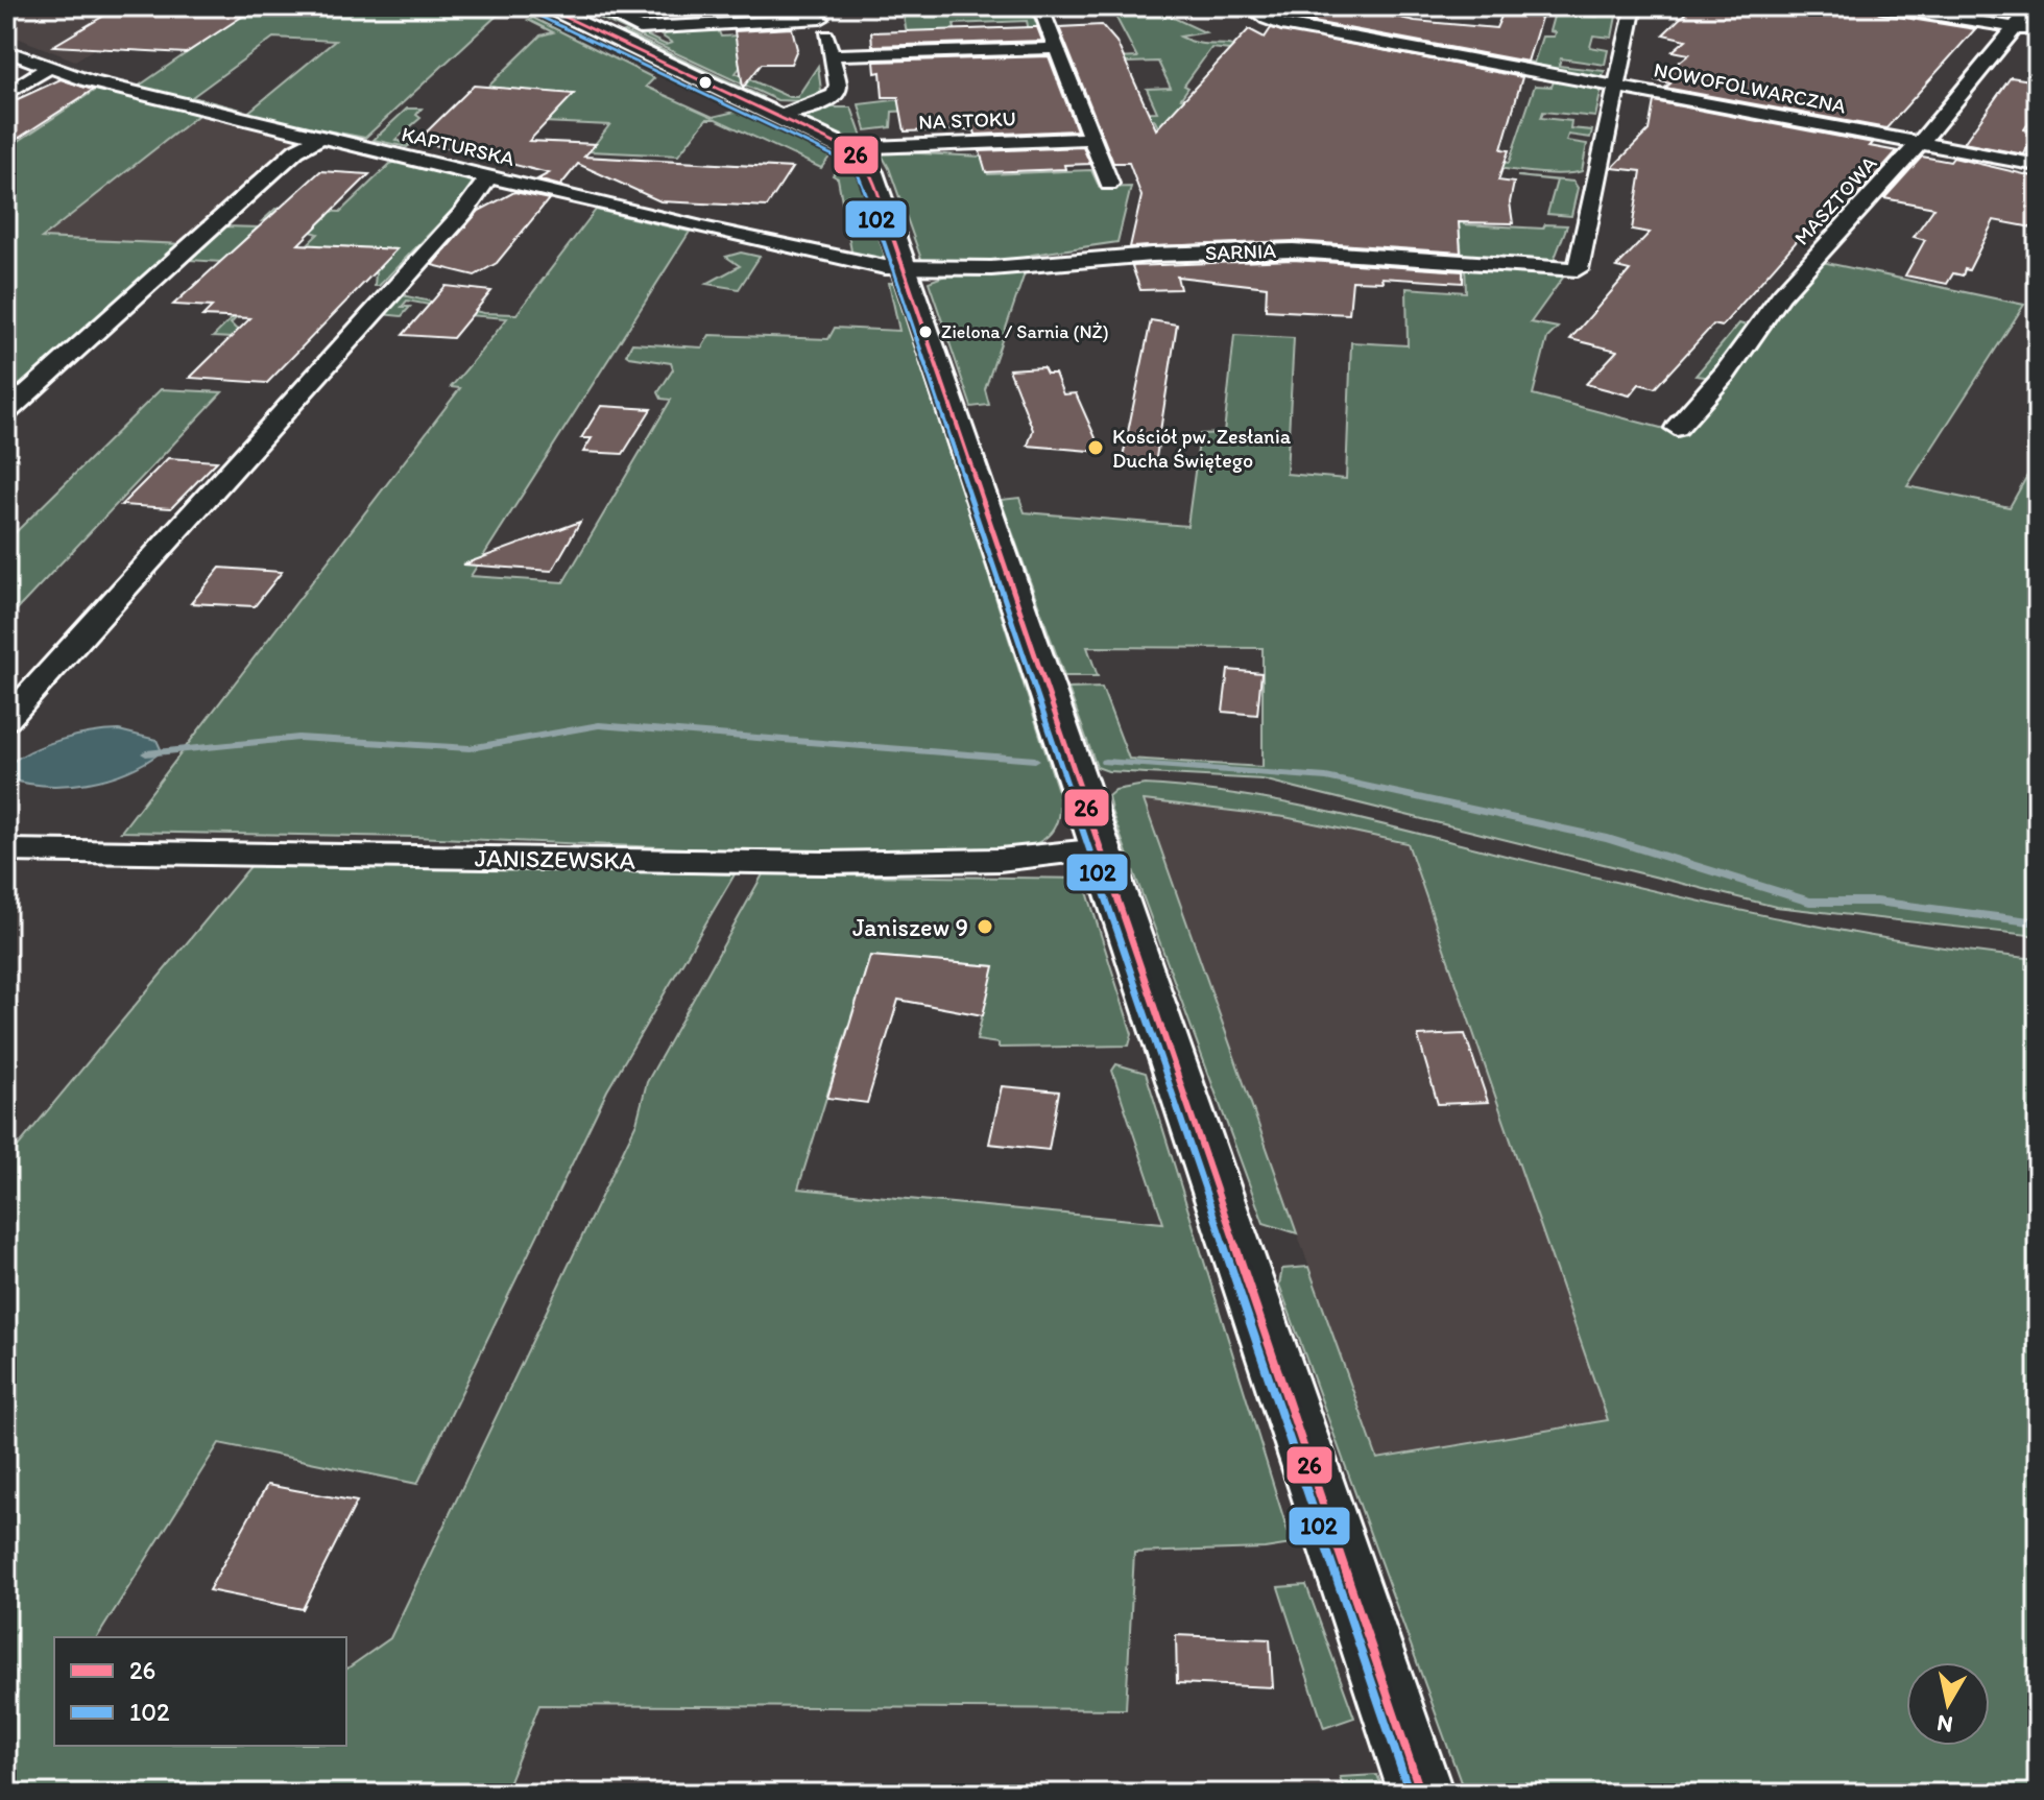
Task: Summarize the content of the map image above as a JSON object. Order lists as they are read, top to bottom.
{
  "streets": {
    "street": [
      "NOWOFOLWARCZNA",
      "NA STOKU",
      "KAPTURSKA",
      "MASZTOWA",
      "SARNIA",
      "JANISZEWSKA"
    ]
  },
  "crossings": [
    ["NOWOFOLWARCZNA", "MASZTOWA"],
    ["NOWOFOLWARCZNA", "SARNIA"],
    ["KAPTURSKA", "SARNIA"]
  ],
  "places": ["Zielona / Sarnia (NŻ)", "Kościół pw. Zesłania Ducha Świętego", "Janiszew 9"],
  "lines": ["transit line 26", "transit line 102"],
  "legend": ["26", "102"],
  "north": "bottom"
}
